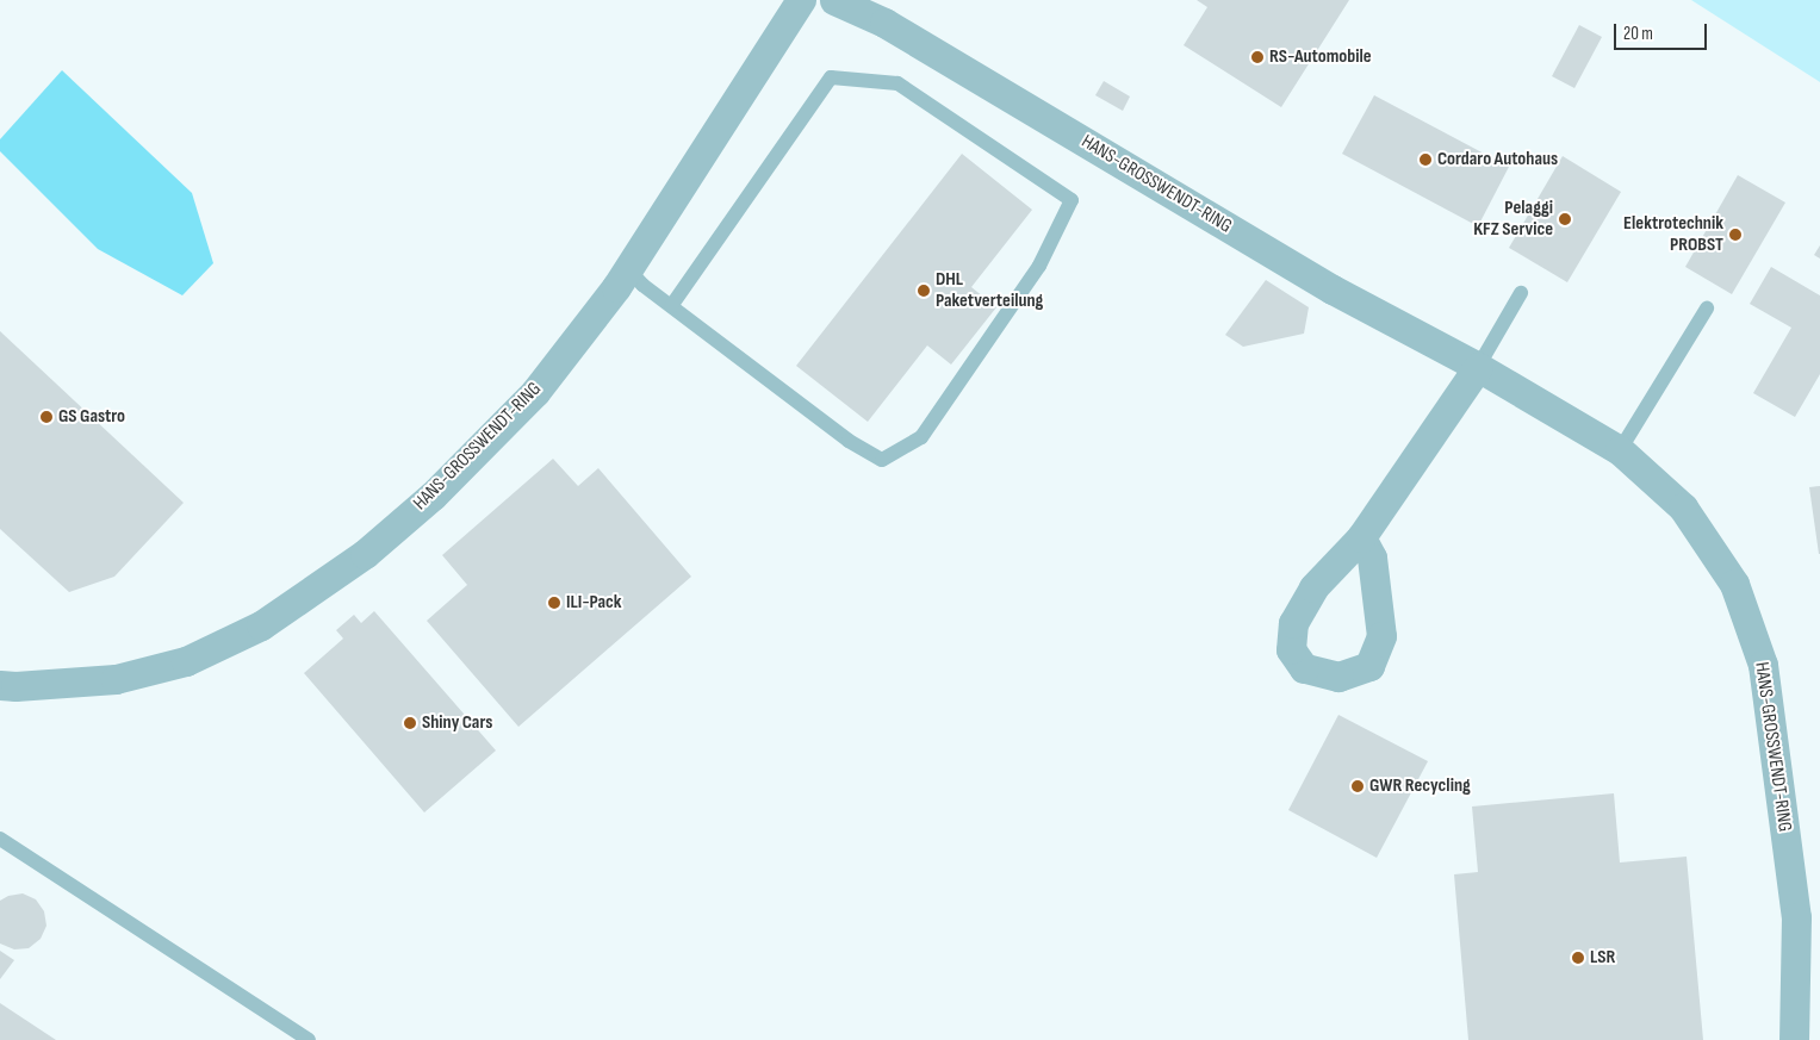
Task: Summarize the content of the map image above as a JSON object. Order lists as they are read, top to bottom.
{
  "streets": {
    "street": ["HANS-GROSSWENDT-RING"]
  },
  "places": [
    "RS-Automobile",
    "Cordaro Autohaus",
    "Pelaggi KFZ Service",
    "Elektrotechnik PROBST",
    "DHL Paketverteilung",
    "GS Gastro",
    "ILI-Pack",
    "Shiny Cars",
    "GWR Recycling",
    "LSR"
  ],
  "scale_bar": "20 m"
}
